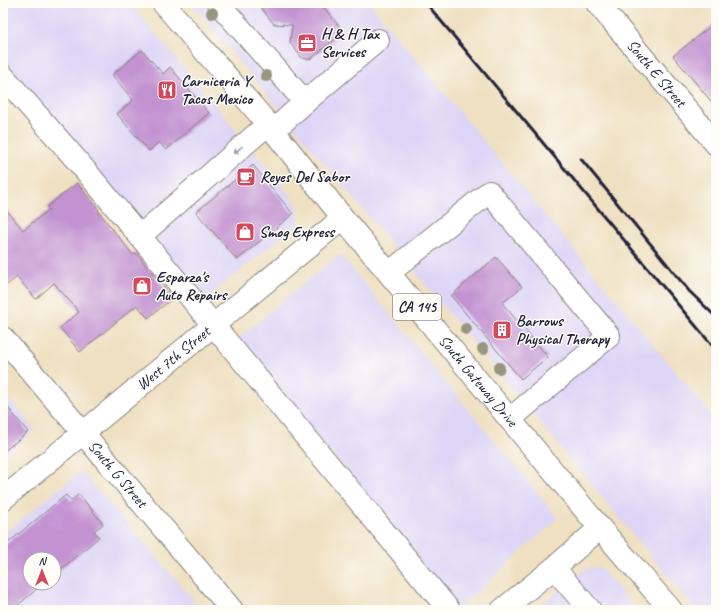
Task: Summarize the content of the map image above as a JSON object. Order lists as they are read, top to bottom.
{
  "streets": {
    "street": [
      "South E Street",
      "CA 145",
      "West 7th Street",
      "South Gateway Drive",
      "South G Street"
    ]
  },
  "crossings": [
    ["West 7th Street", "South Gateway Drive"],
    ["West 7th Street", "South G Street"]
  ],
  "places": {
    "office": ["H & H Tax Services"],
    "restaurant": ["Carniceria Y Tacos Mexico"],
    "cafe": ["Reyes Del Sabor"],
    "shop": ["Smog Express", "Esparza's Auto Repairs"],
    "building": ["Barrows Physical Therapy"]
  },
  "north": "top"
}
